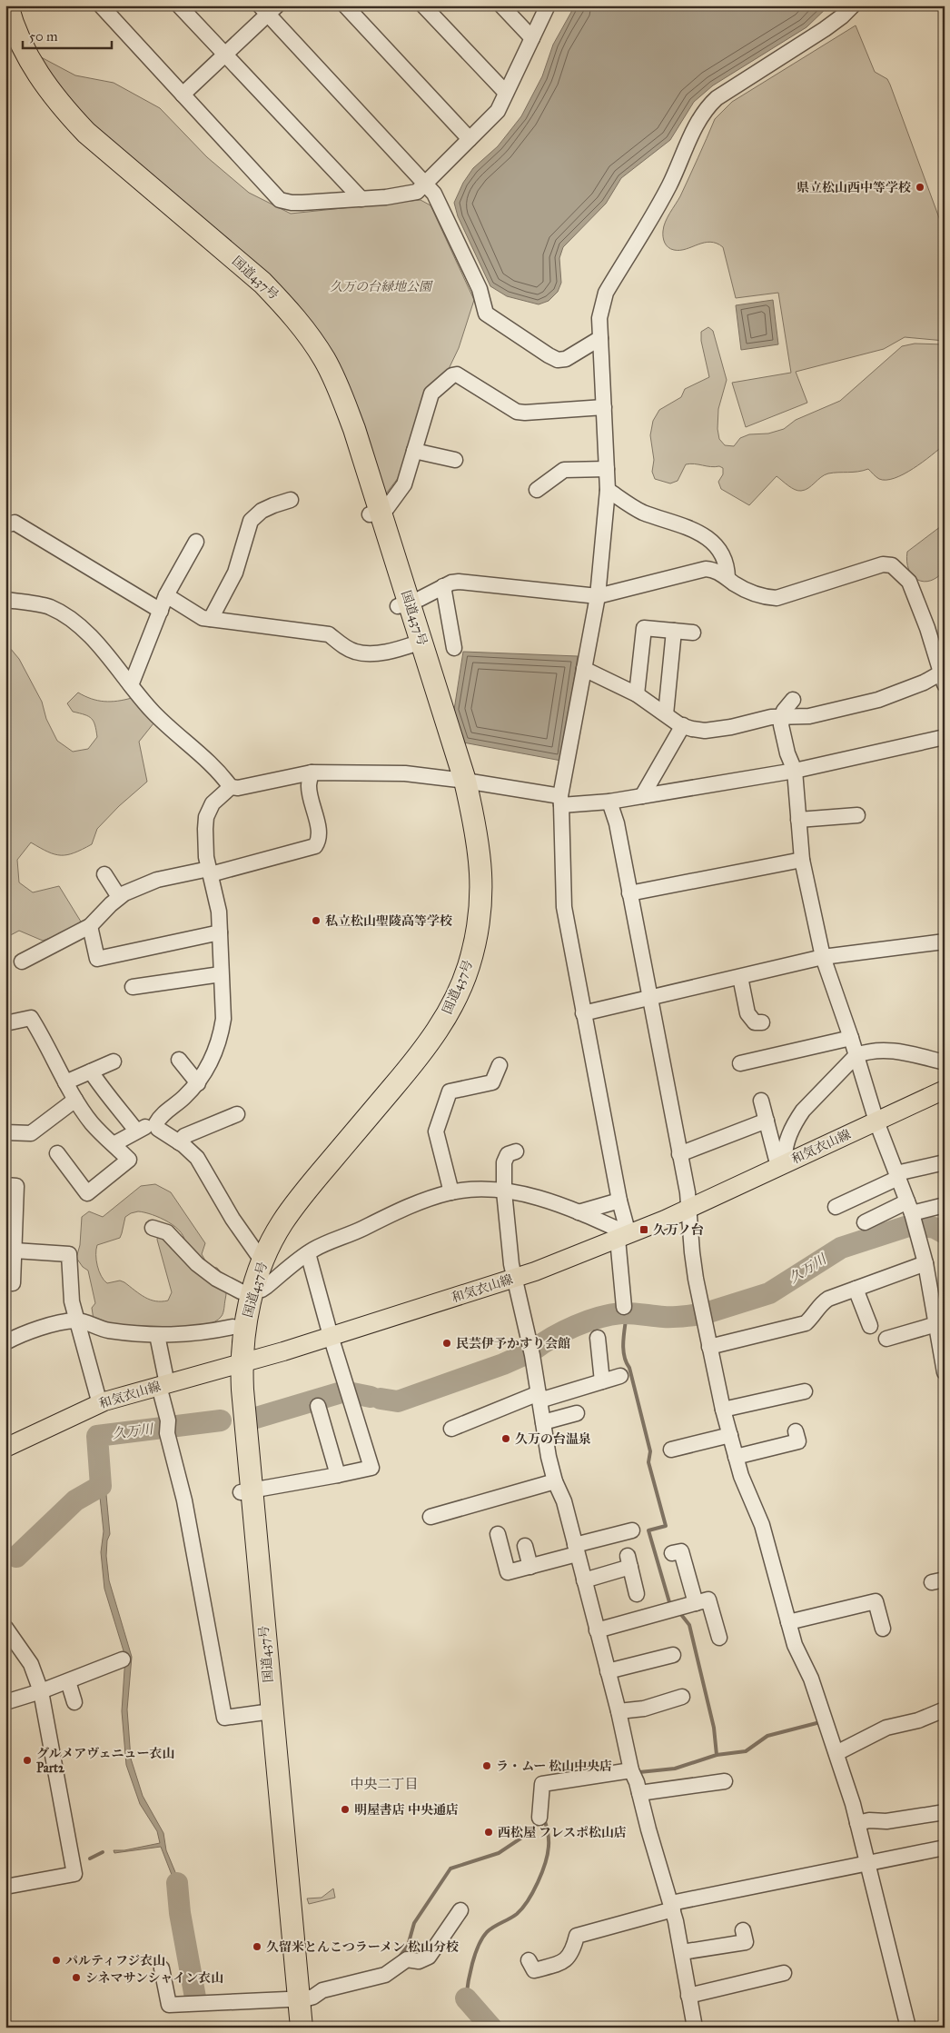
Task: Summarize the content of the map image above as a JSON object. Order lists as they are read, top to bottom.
{
  "streets": {
    "highway": ["国道437号"],
    "main road": ["和気衣山線"]
  },
  "crossings": [
    ["国道437号", "和気衣山線"]
  ],
  "districts": ["中央二丁目"],
  "water": ["久万川"],
  "parks": ["久万の台緑地公園"],
  "places": {
    "other": [
      "県立松山西中等学校",
      "私立松山聖陵高等学校",
      "民芸伊予かすり会館",
      "久万の台温泉",
      "グルメアヴェニュー衣山 Part2",
      "ラ・ムー 松山中央店",
      "明屋書店 中央通店",
      "西松屋 フレスポ松山店",
      "久留米とんこつラーメン 松山分校",
      "パルティフジ衣山",
      "シネマサンシャイン衣山"
    ],
    "transit": ["久万ノ台"]
  },
  "scale_bar": "50 m"
}
